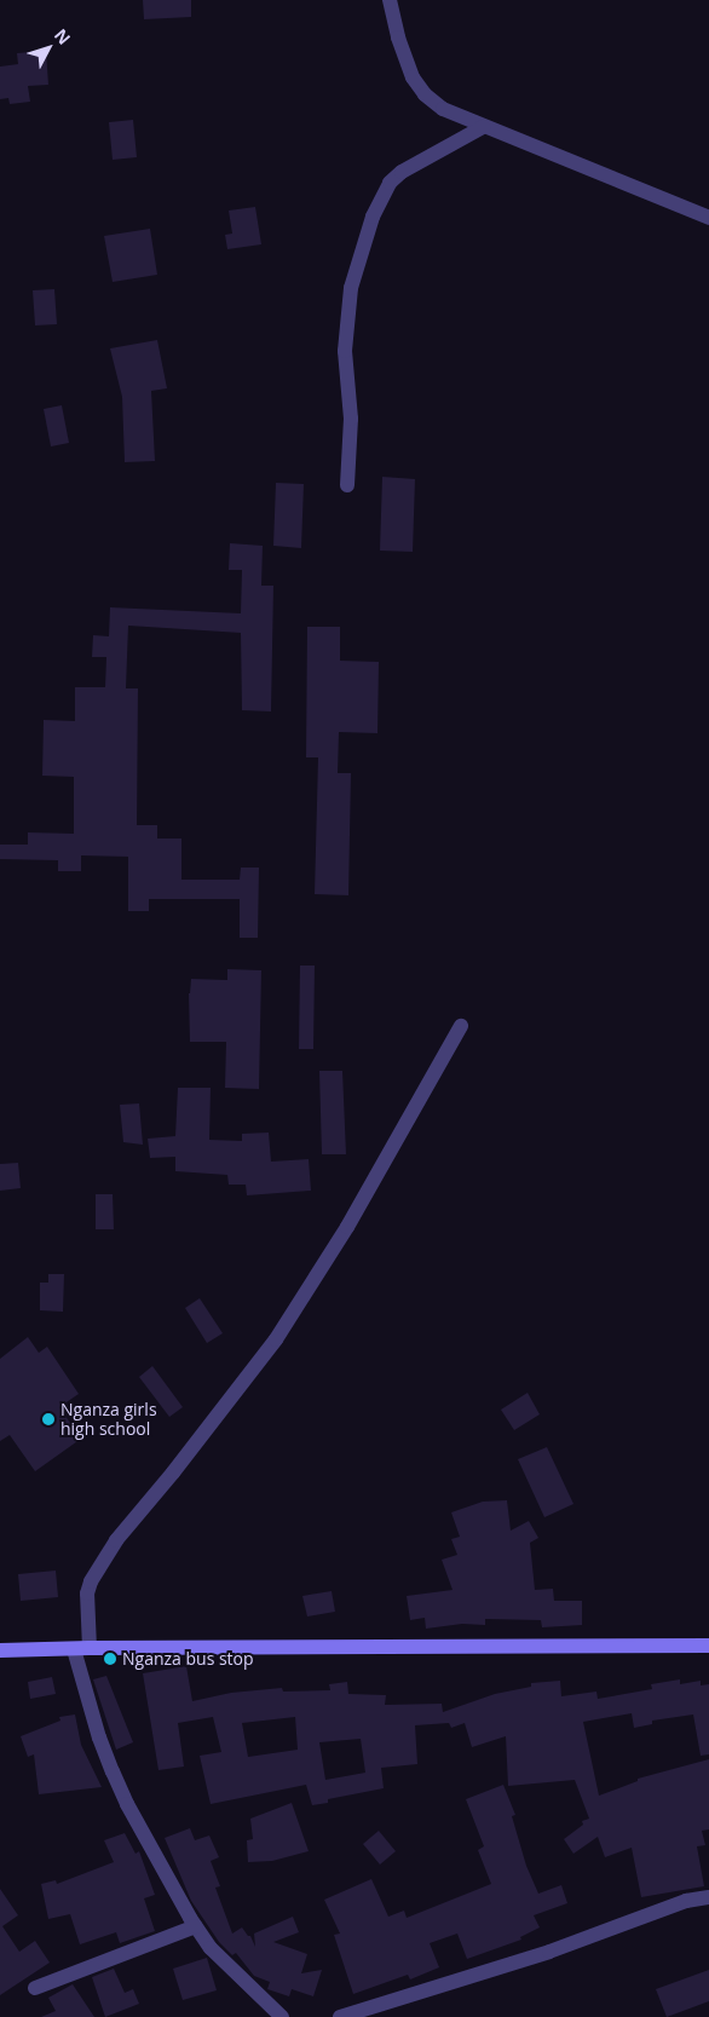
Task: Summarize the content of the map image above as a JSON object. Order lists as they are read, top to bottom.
{
  "places": ["Nganza girls high school", "Nganza bus stop"],
  "north": "top right"
}
